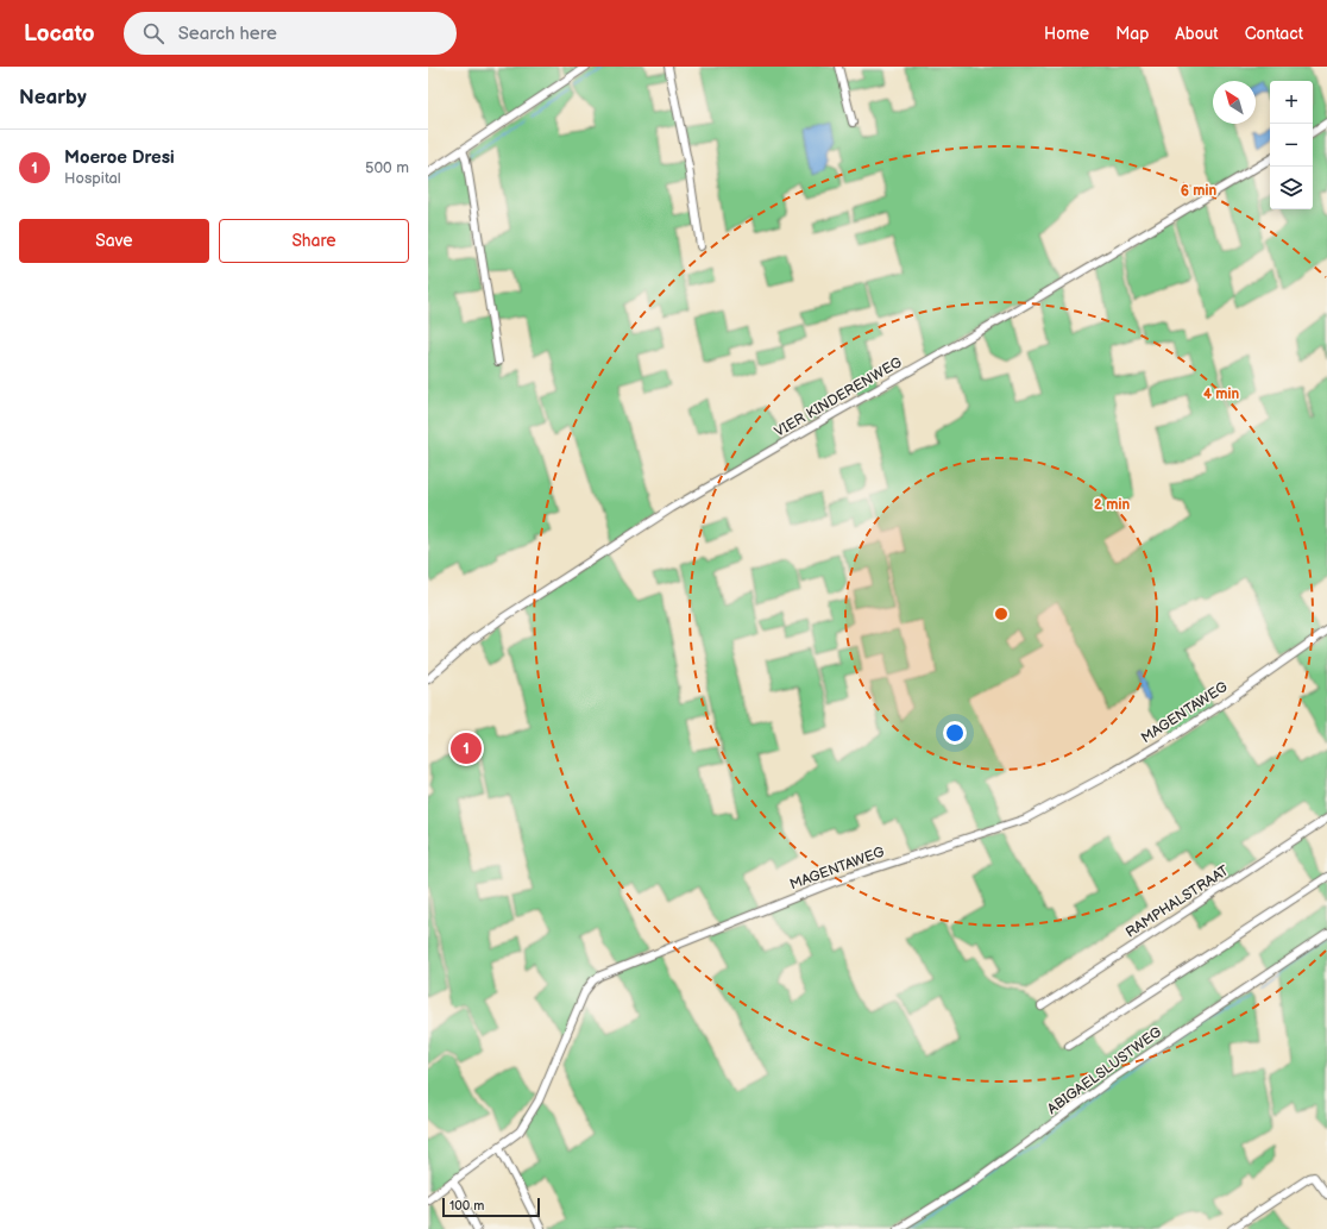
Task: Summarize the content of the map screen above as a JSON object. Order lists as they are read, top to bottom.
{
  "streets": {
    "street": [
      "VIER KINDERENWEG",
      "MAGENTAWEG",
      "RAMPHALSTRAAT",
      "ABIGAELSLUSTWEG"
    ]
  },
  "scale_bar": "100 m",
  "north": "top left",
  "page": {
    "header": "Locato",
    "search": "Search here",
    "nav": [
      "Home",
      "Map",
      "About",
      "Contact"
    ],
    "heading": "Nearby",
    "map_buttons": ["+", "−"],
    "list": [
      {
        "mark": "1",
        "name": "Moeroe Dresi",
        "note": "Hospital",
        "value": "500 m"
      }
    ],
    "buttons": ["Save", "Share"],
    "pins": "1",
    "scale": "100 m"
  },
  "rings": ["6 min", "4 min", "2 min"]
}
